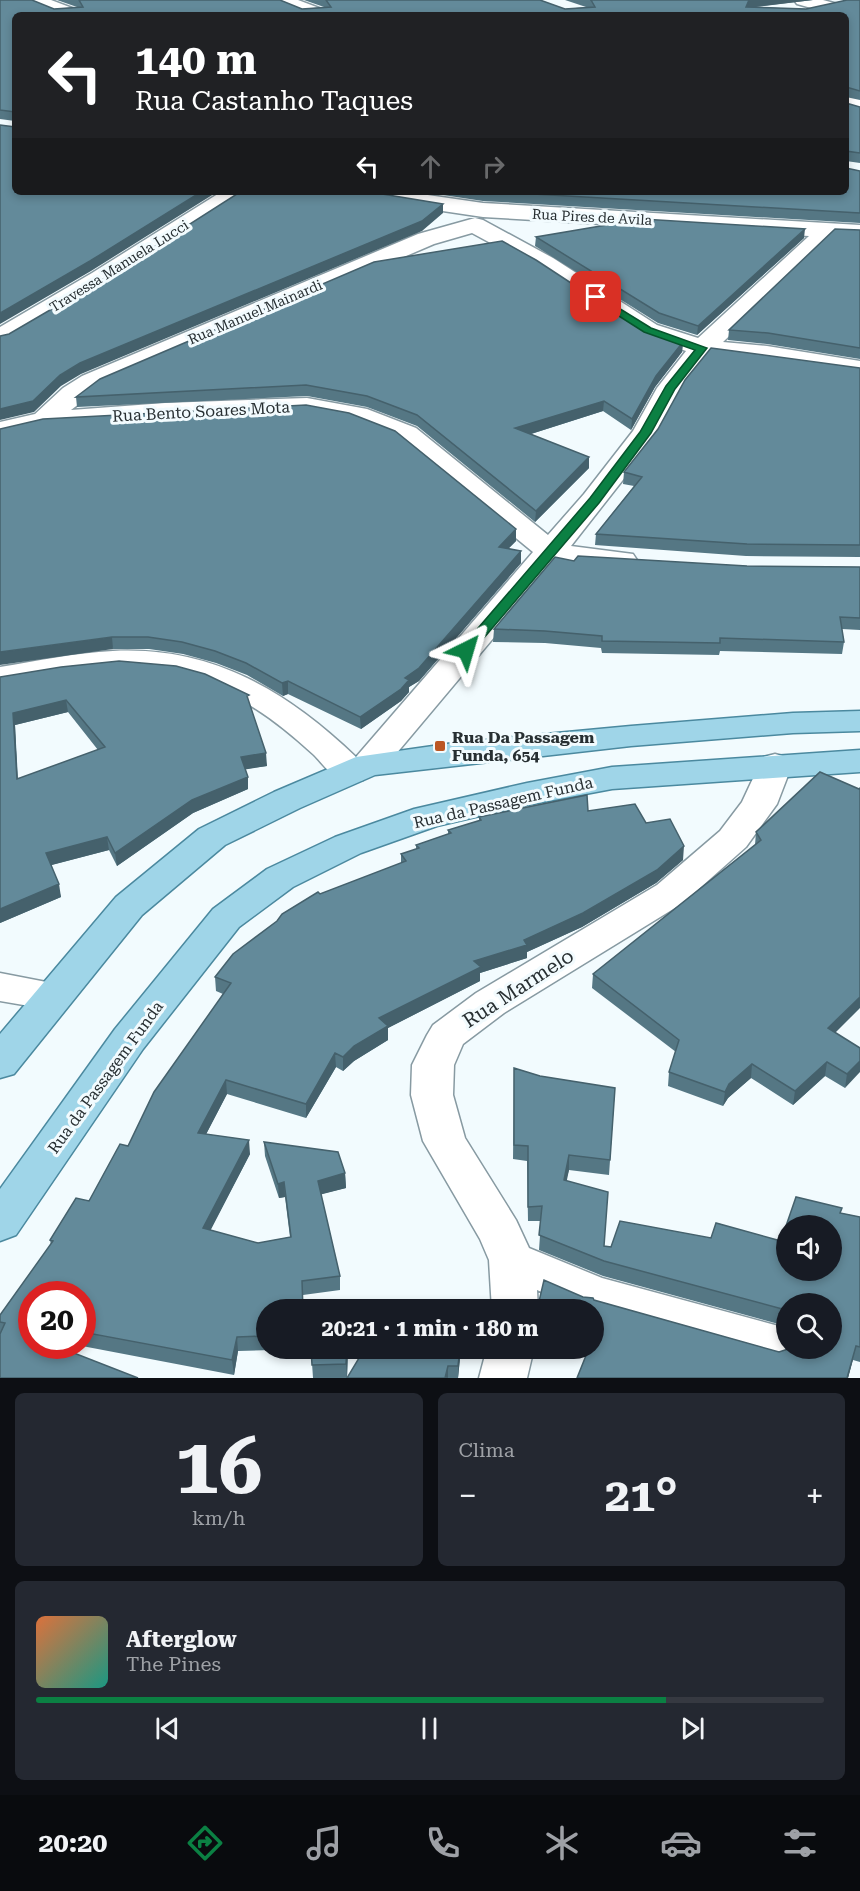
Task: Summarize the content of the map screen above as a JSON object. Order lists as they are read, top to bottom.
{
  "streets": {
    "main road": ["Rua da Passagem Funda"],
    "street": [
      "Rua Pires de Avila",
      "Travessa Manuela Lucci",
      "Rua Manuel Mainardi",
      "Rua Bento Soares Mota",
      "Rua Marmelo"
    ]
  },
  "crossings": [
    ["Rua Pires de Avila", "Rua Manuel Mainardi"],
    ["Rua Manuel Mainardi", "Rua Bento Soares Mota"],
    ["Rua da Passagem Funda", "Rua Marmelo"]
  ],
  "places": {
    "transit": ["Rua Da Passagem Funda, 654"]
  },
  "page": {
    "turn": ["140 m", "Rua Castanho Taques"],
    "limit": "20",
    "trip": "20:21 · 1 min · 180 m",
    "tile": [
      ["16", "km/h"],
      "Clima"
    ],
    "heat": ["−", "21°", "+"],
    "song": ["Afterglow", "The Pines"],
    "tabs": "20:20"
  }
}
